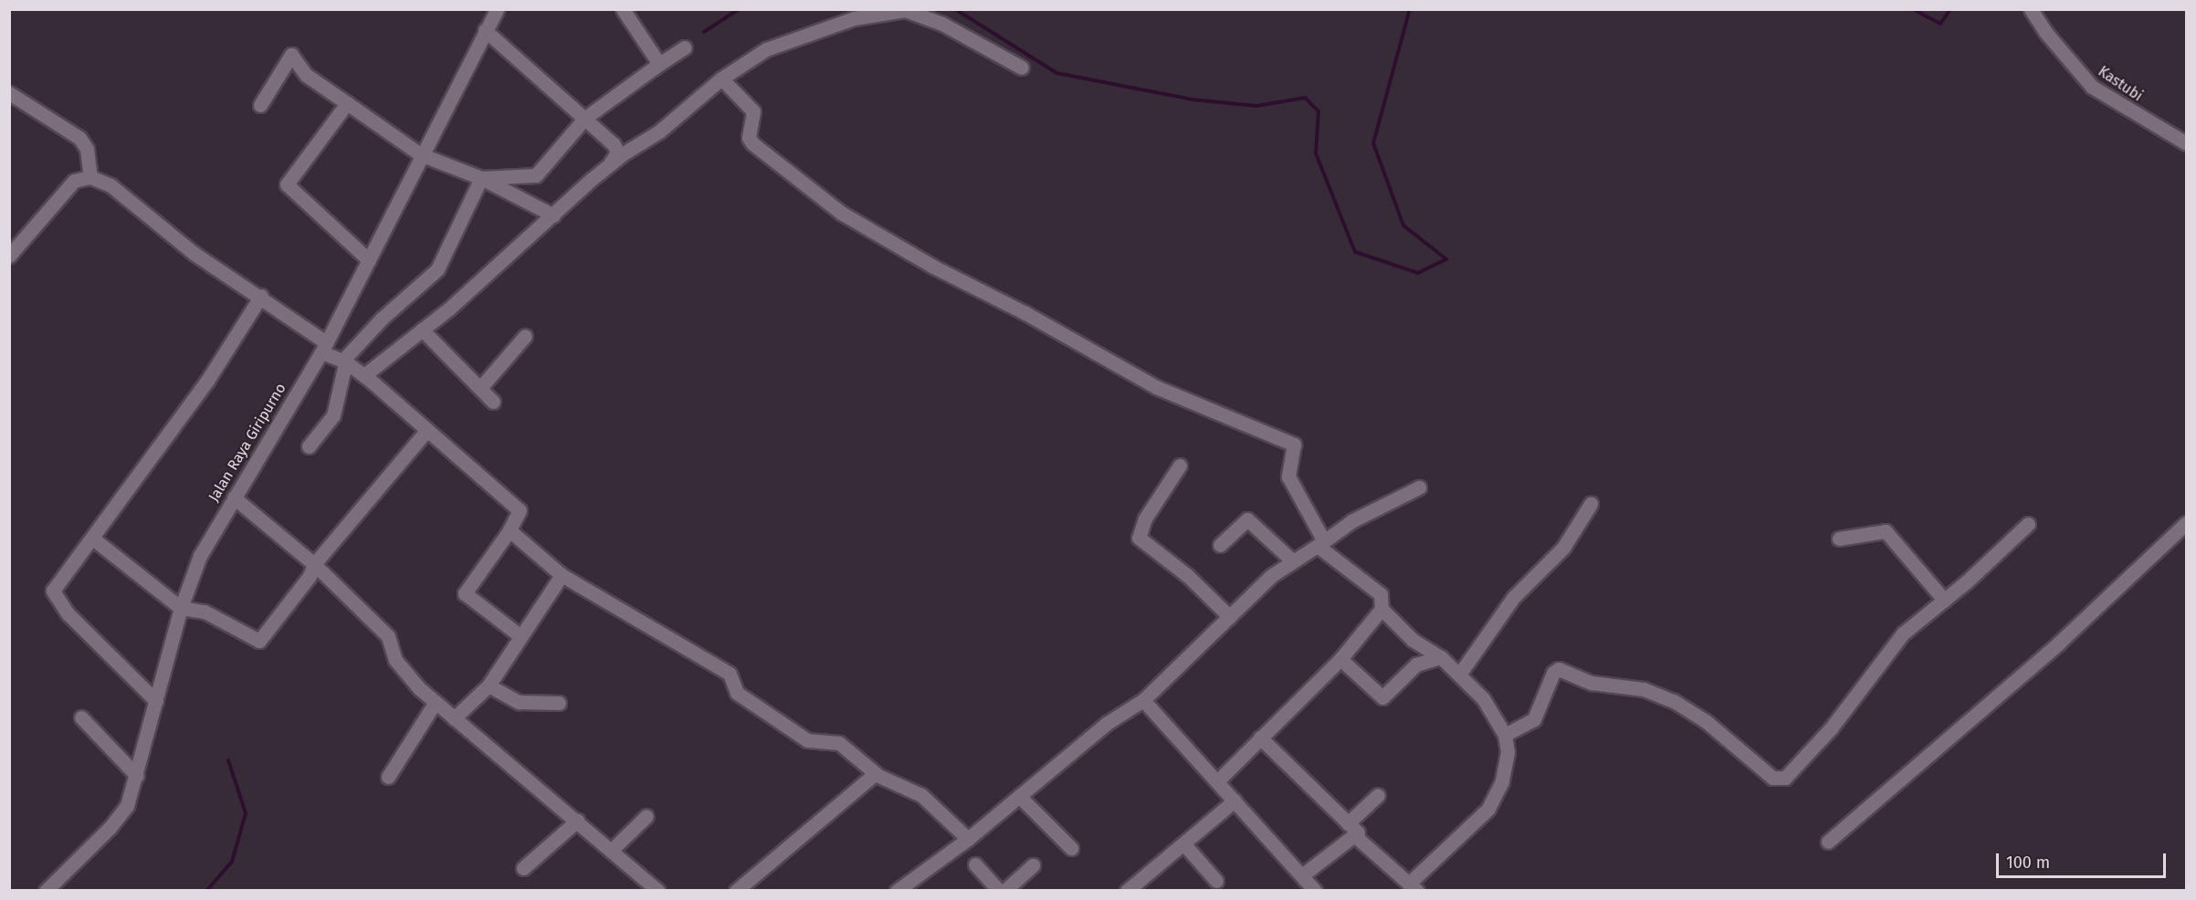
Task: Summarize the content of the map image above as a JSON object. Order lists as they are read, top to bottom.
{
  "streets": {
    "street": ["Kastubi", "Jalan Raya Giripurno"]
  },
  "scale_bar": "100 m"
}
